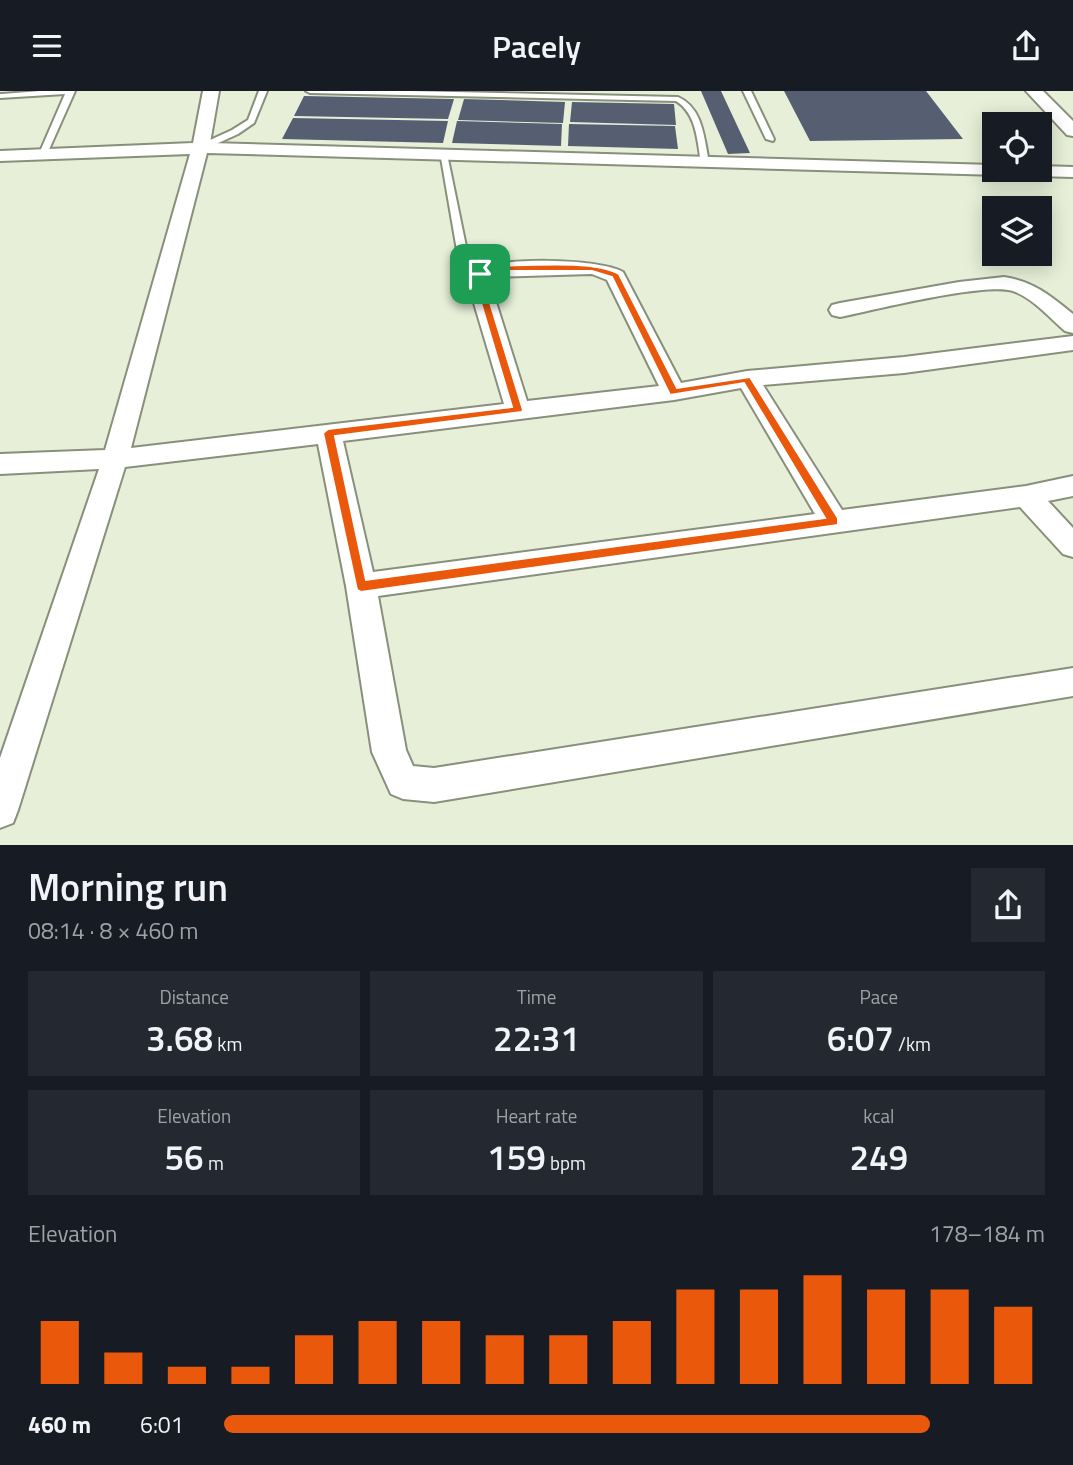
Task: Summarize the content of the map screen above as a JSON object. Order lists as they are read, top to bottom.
{
  "page": {
    "header": "Pacely",
    "heading": ["Morning run", "08:14 · 8 × 460 m"],
    "stats": [
      ["Distance", "3.68 km"],
      ["Time", "22:31"],
      ["Pace", "6:07 /km"],
      ["Elevation", "56 m"],
      ["Heart rate", "159 bpm"],
      ["kcal", "249"]
    ],
    "chart": ["Elevation", "178–184 m"],
    "list": [
      {
        "name": "460 m",
        "note": "6:01"
      }
    ]
  }
}
